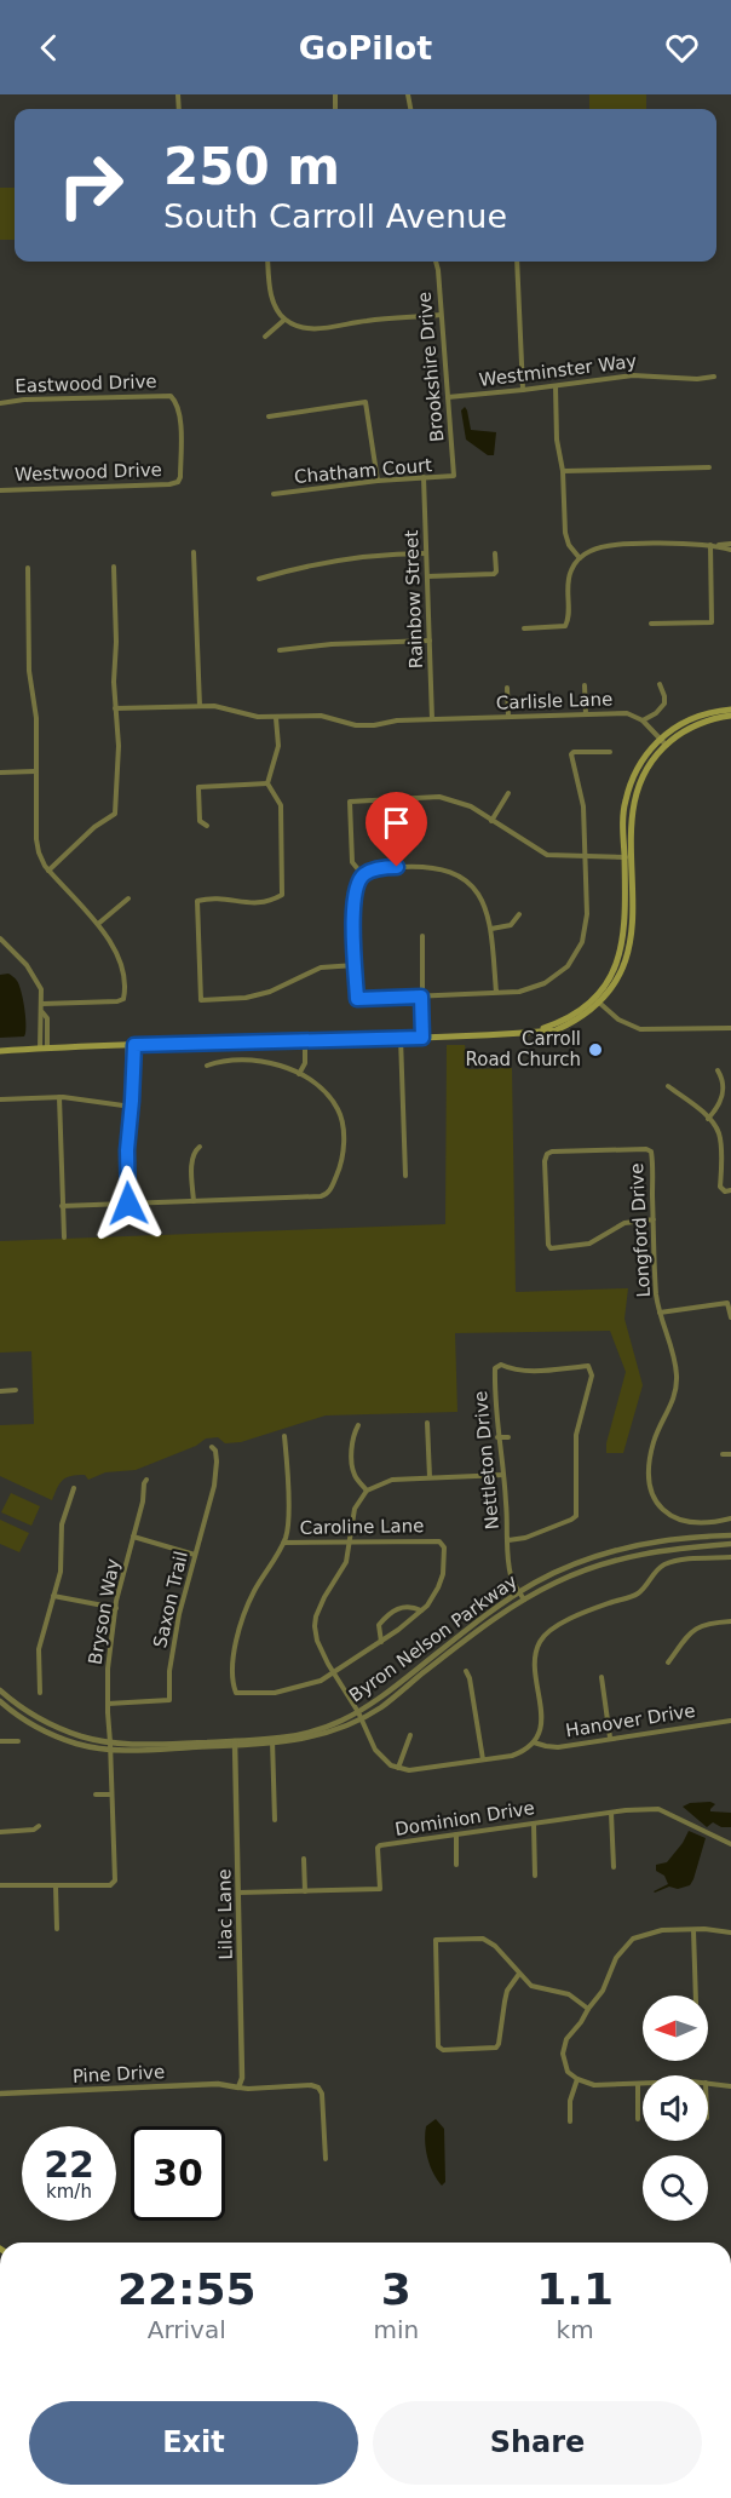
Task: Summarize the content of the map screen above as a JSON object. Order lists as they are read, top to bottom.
{
  "streets": {
    "street": [
      "Brookshire Drive",
      "Westminster Way",
      "Eastwood Drive",
      "Chatham Court",
      "Westwood Drive",
      "Rainbow Street",
      "Carlisle Lane",
      "Longford Drive",
      "Nettleton Drive",
      "Caroline Lane",
      "Saxon Trail",
      "Bryson Way",
      "Byron Nelson Parkway",
      "Hanover Drive",
      "Dominion Drive",
      "Lilac Lane",
      "Pine Drive"
    ]
  },
  "crossings": [
    ["Brookshire Drive", "Westminster Way"],
    ["Brookshire Drive", "Chatham Court"],
    ["Eastwood Drive", "Westwood Drive"],
    ["Chatham Court", "Rainbow Street"],
    ["Rainbow Street", "Carlisle Lane"],
    ["Nettleton Drive", "Byron Nelson Parkway"],
    ["Saxon Trail", "Bryson Way"],
    ["Bryson Way", "Byron Nelson Parkway"],
    ["Byron Nelson Parkway", "Lilac Lane"],
    ["Dominion Drive", "Lilac Lane"],
    ["Lilac Lane", "Pine Drive"]
  ],
  "places": ["Carroll Road Church"],
  "north": "left",
  "page": {
    "header": "GoPilot",
    "turn": ["250 m", "South Carroll Avenue"],
    "speed": "22 km/h",
    "limit": "30",
    "eta": [
      "22:55",
      "Arrival",
      "3",
      "min",
      "1.1",
      "km"
    ],
    "buttons": ["Exit", "Share"]
  }
}
